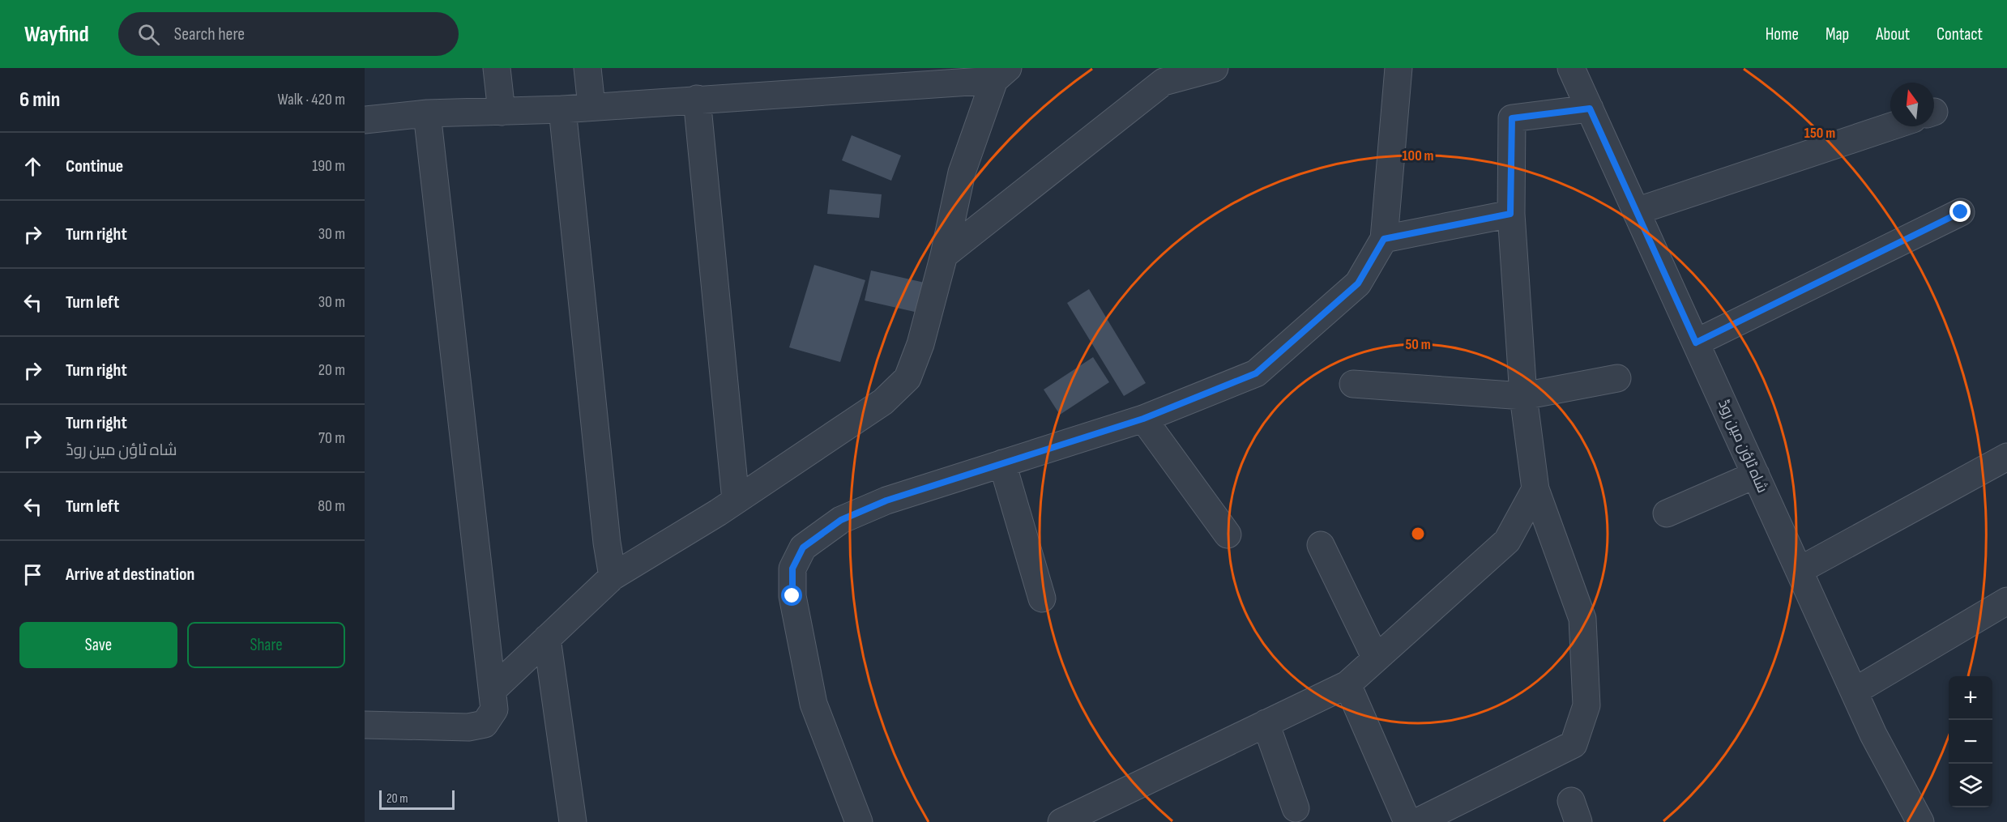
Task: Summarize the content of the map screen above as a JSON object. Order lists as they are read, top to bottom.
{
  "streets": {
    "street": ["شاہ ٹاؤن مین روڈ"]
  },
  "scale_bar": "20 m",
  "north": "top",
  "page": {
    "header": "Wayfind",
    "search": "Search here",
    "nav": [
      "Home",
      "Map",
      "About",
      "Contact"
    ],
    "heading": ["6 min", "Walk · 420 m"],
    "list": [
      ["Continue", "190 m"],
      ["Turn right", "30 m"],
      ["Turn left", "30 m"],
      ["Turn right", "20 m"],
      ["Turn right", "شاہ ٹاؤن مین روڈ", "70 m"],
      ["Turn left", "80 m"],
      "Arrive at destination"
    ],
    "buttons": ["Save", "Share"],
    "map_buttons": ["+", "−"],
    "scale": "20 m"
  },
  "rings": ["150 m", "100 m", "50 m"]
}
